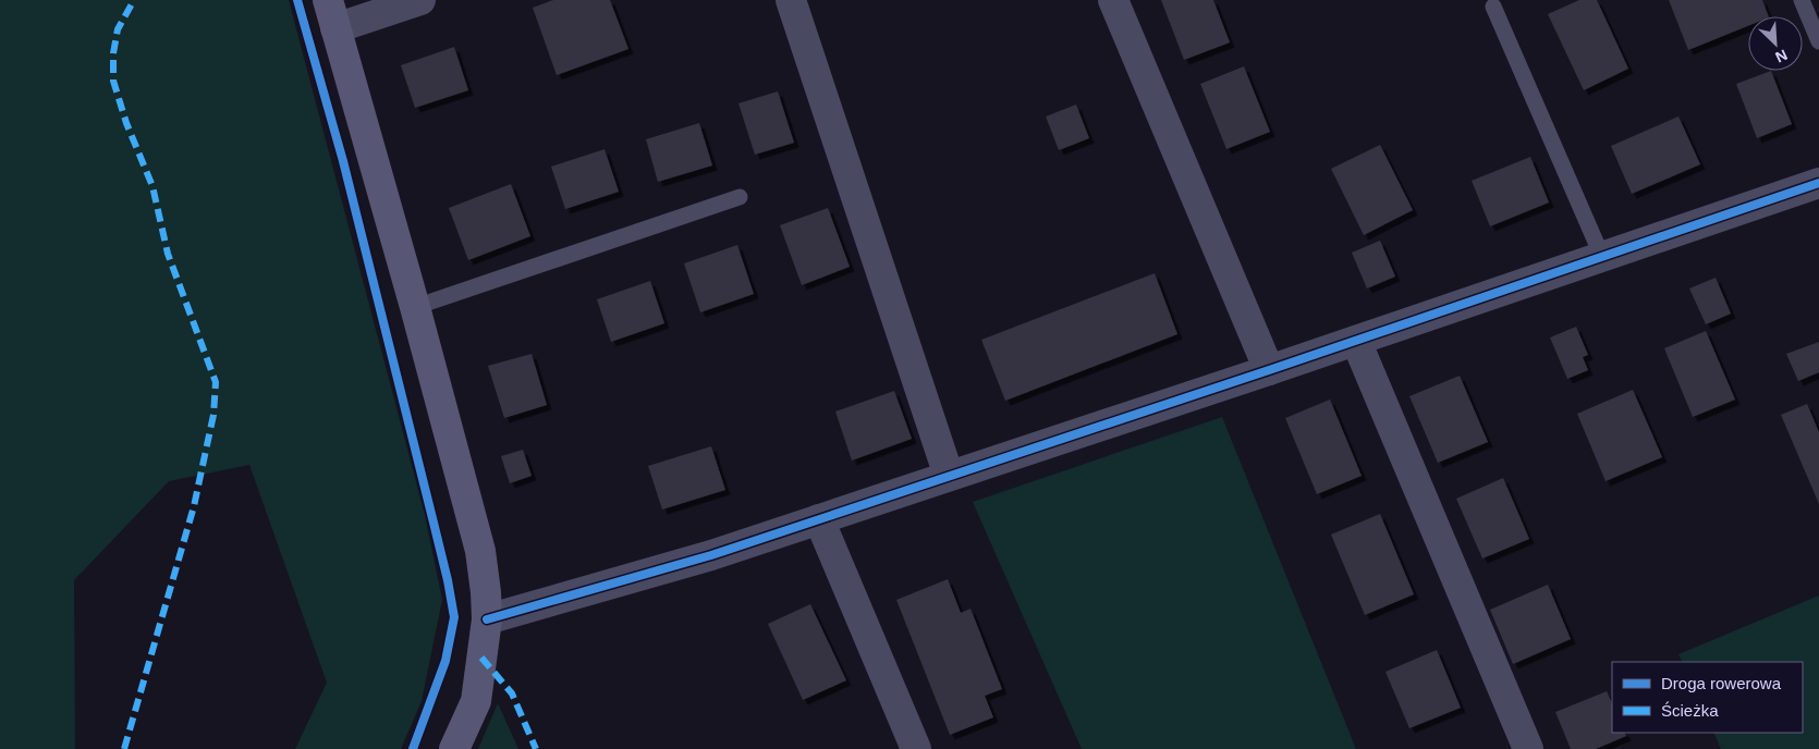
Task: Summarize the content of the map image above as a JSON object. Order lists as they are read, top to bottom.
{
  "legend": ["Droga rowerowa", "Ścieżka"],
  "north": "bottom right"
}
